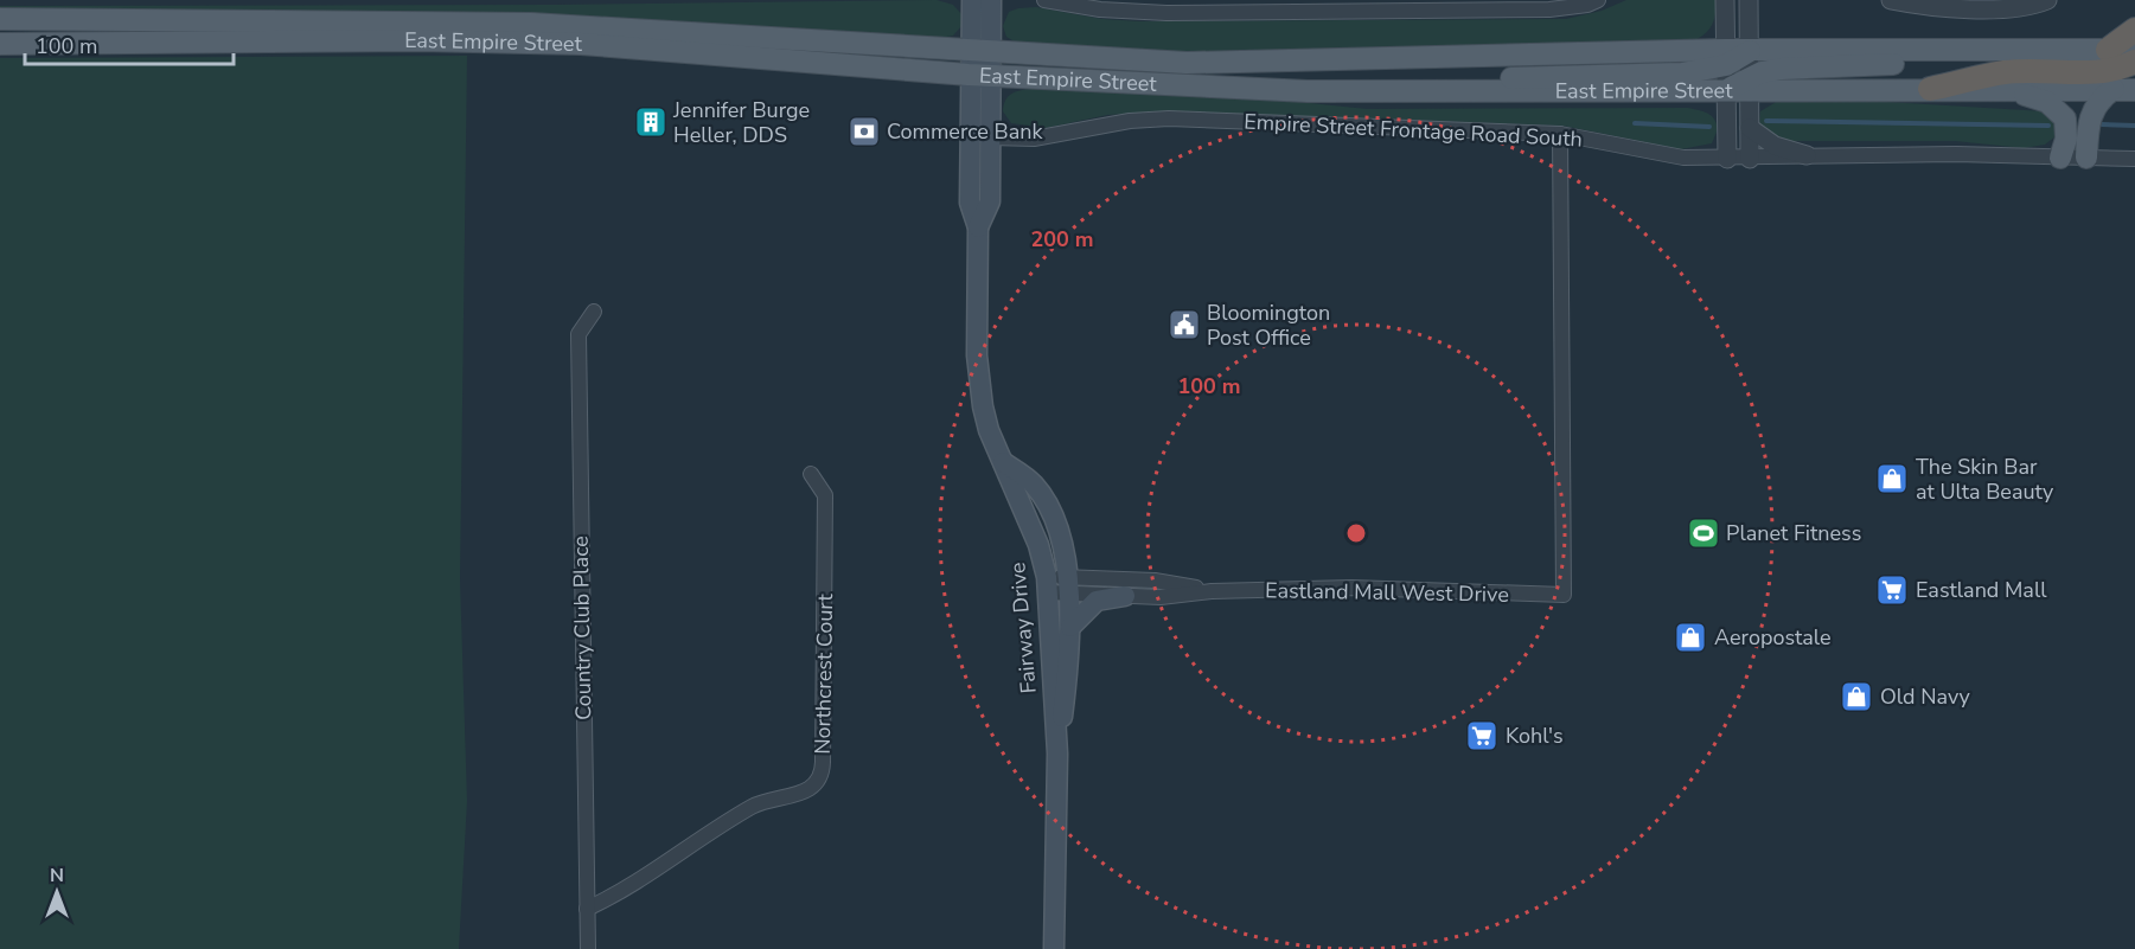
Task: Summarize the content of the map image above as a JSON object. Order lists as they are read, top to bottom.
{
  "streets": {
    "main road": ["East Empire Street", "Fairway Drive"],
    "street": [
      "Empire Street Frontage Road South",
      "Eastland Mall West Drive",
      "Country Club Place",
      "Northcrest Court"
    ]
  },
  "crossings": [
    ["East Empire Street", "Fairway Drive"],
    ["Empire Street Frontage Road South", "Eastland Mall West Drive"],
    ["Empire Street Frontage Road South", "Fairway Drive"],
    ["Eastland Mall West Drive", "Fairway Drive"],
    ["Country Club Place", "Northcrest Court"]
  ],
  "places": {
    "building": ["Jennifer Burge Heller, DDS"],
    "bank": ["Commerce Bank"],
    "public building": ["Bloomington Post Office"],
    "shop": ["The Skin Bar at Ulta Beauty", "Aeropostale", "Old Navy"],
    "sports": ["Planet Fitness"],
    "supermarket": ["Eastland Mall", "Kohl's"]
  },
  "scale_bar": "100 m",
  "north": "top",
  "rings": ["200 m", "100 m"]
}
